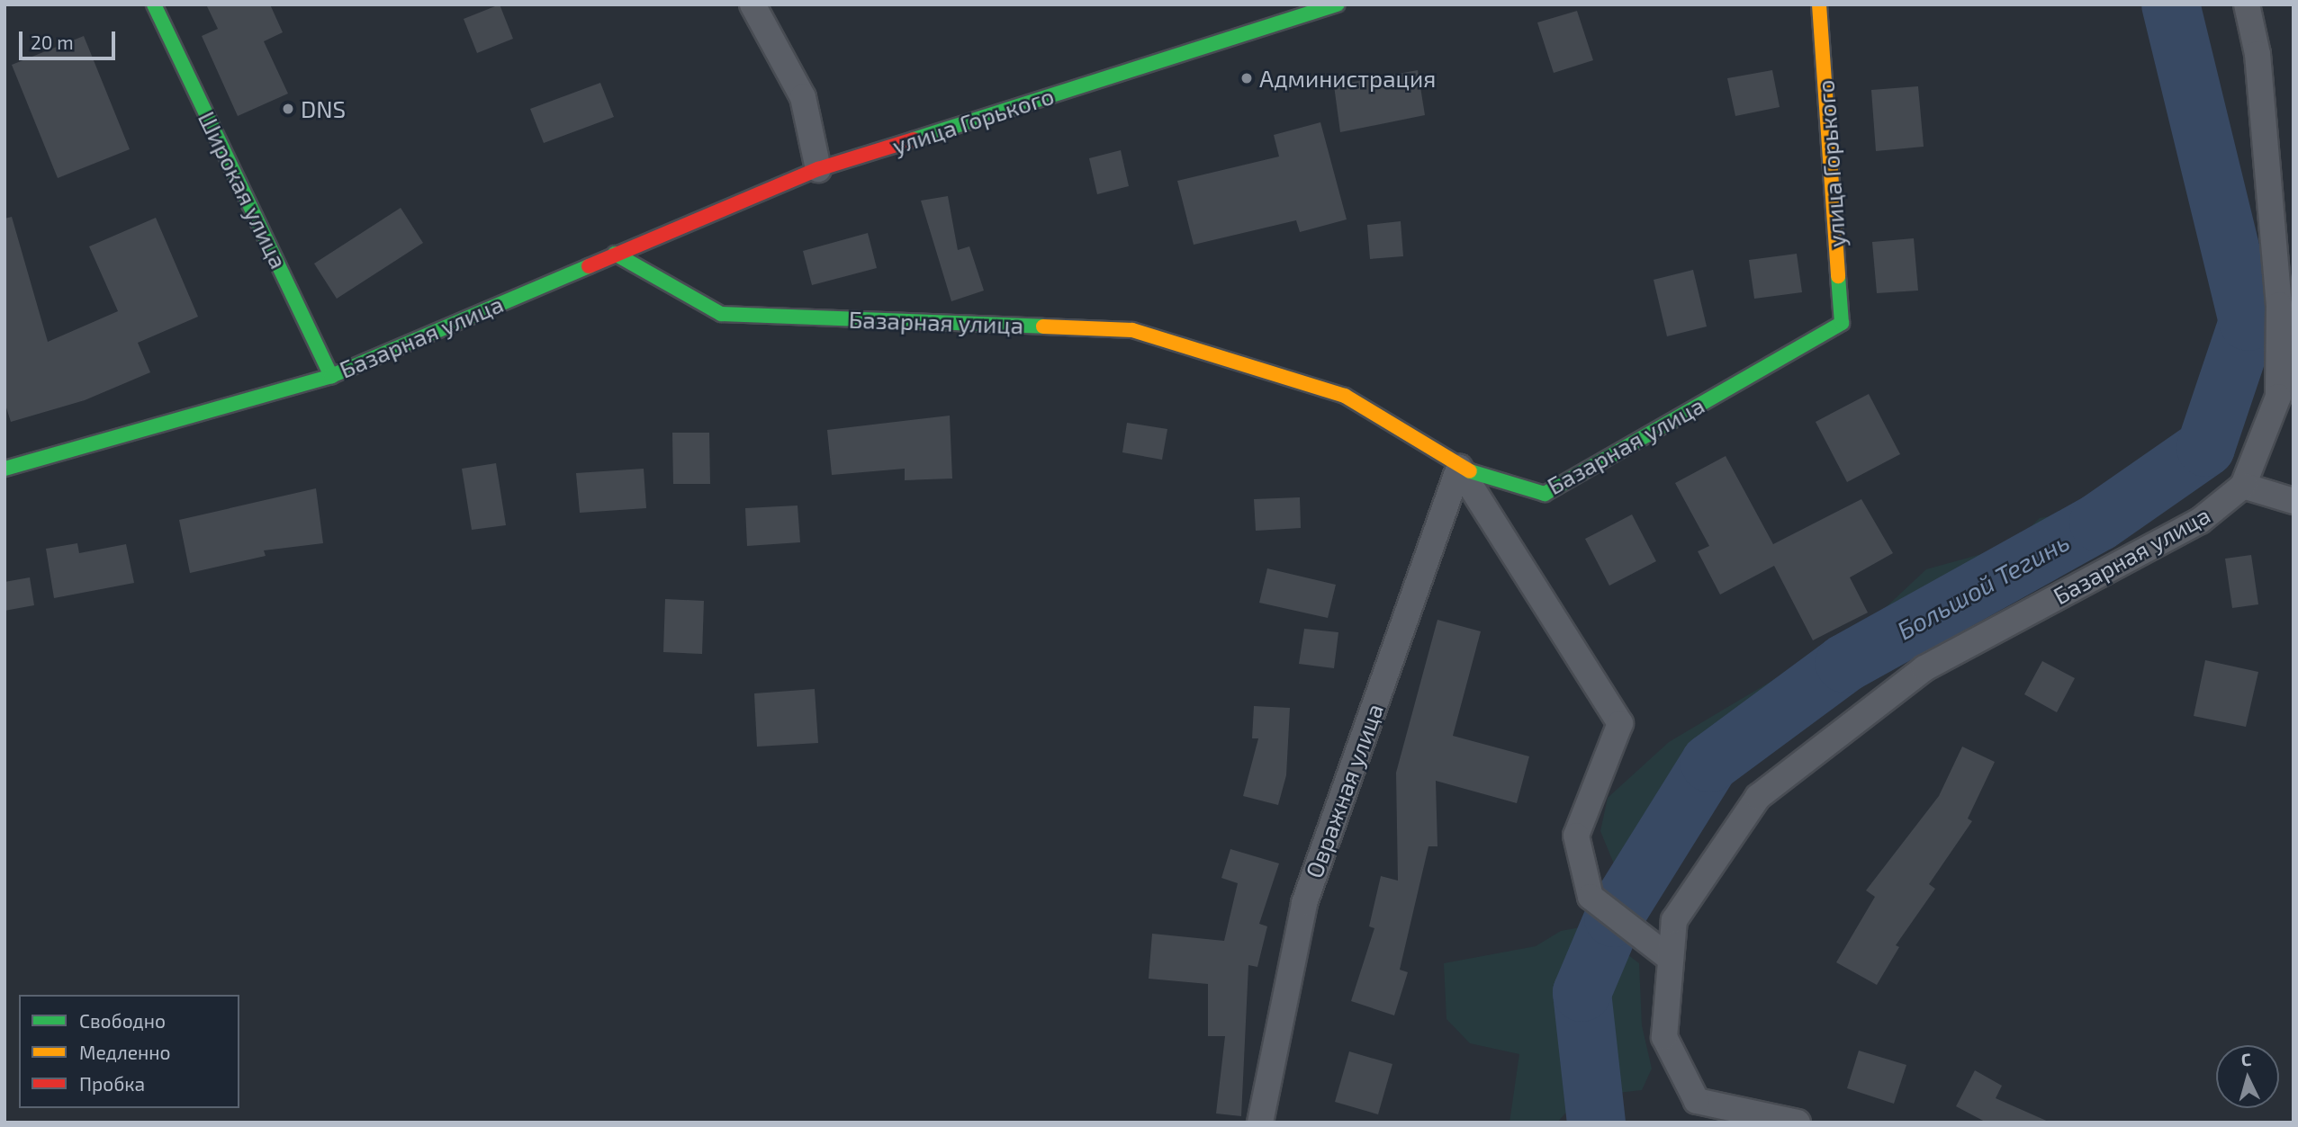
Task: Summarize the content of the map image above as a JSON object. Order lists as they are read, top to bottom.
{
  "streets": {
    "street": [
      "улица Горького",
      "Широкая улица",
      "Базарная улица",
      "Овражная улица"
    ]
  },
  "crossings": [
    ["улица Горького", "Базарная улица"],
    ["Широкая улица", "Базарная улица"],
    ["Базарная улица", "Овражная улица"]
  ],
  "water": ["Большой Тегинь"],
  "places": ["Администрация", "DNS"],
  "legend": ["Свободно", "Медленно", "Пробка"],
  "scale_bar": "20 m",
  "north": "top"
}
